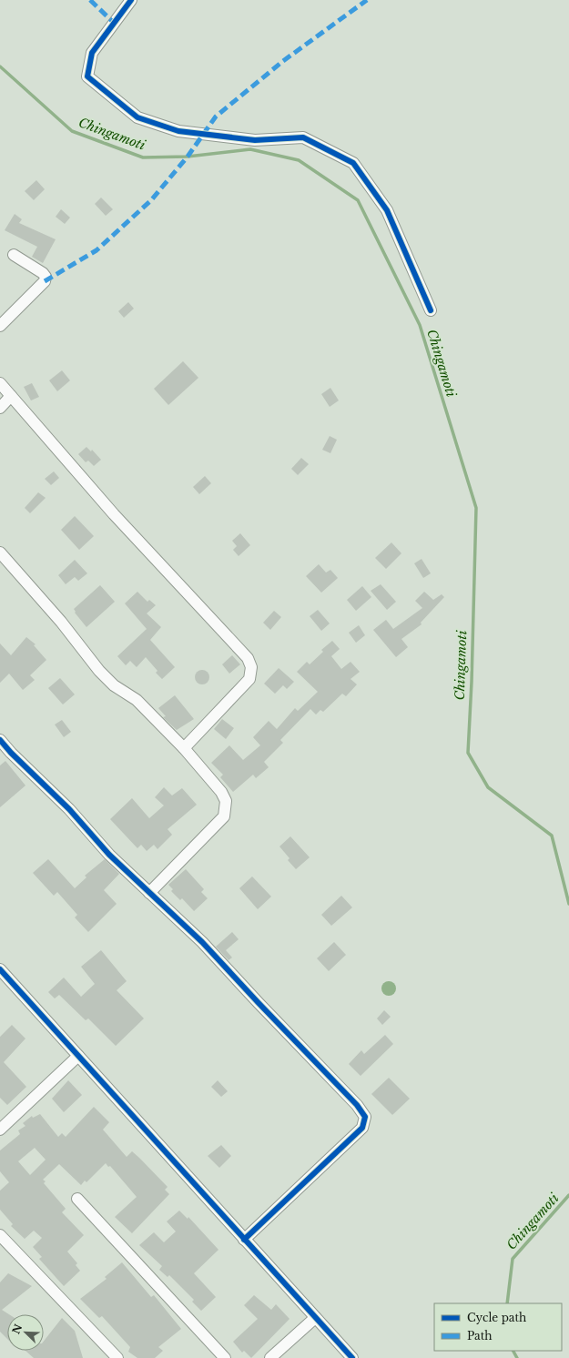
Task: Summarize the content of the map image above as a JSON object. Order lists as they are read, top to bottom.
{
  "water": ["Chingamoti"],
  "legend": ["Cycle path", "Path"],
  "north": "top left"
}
